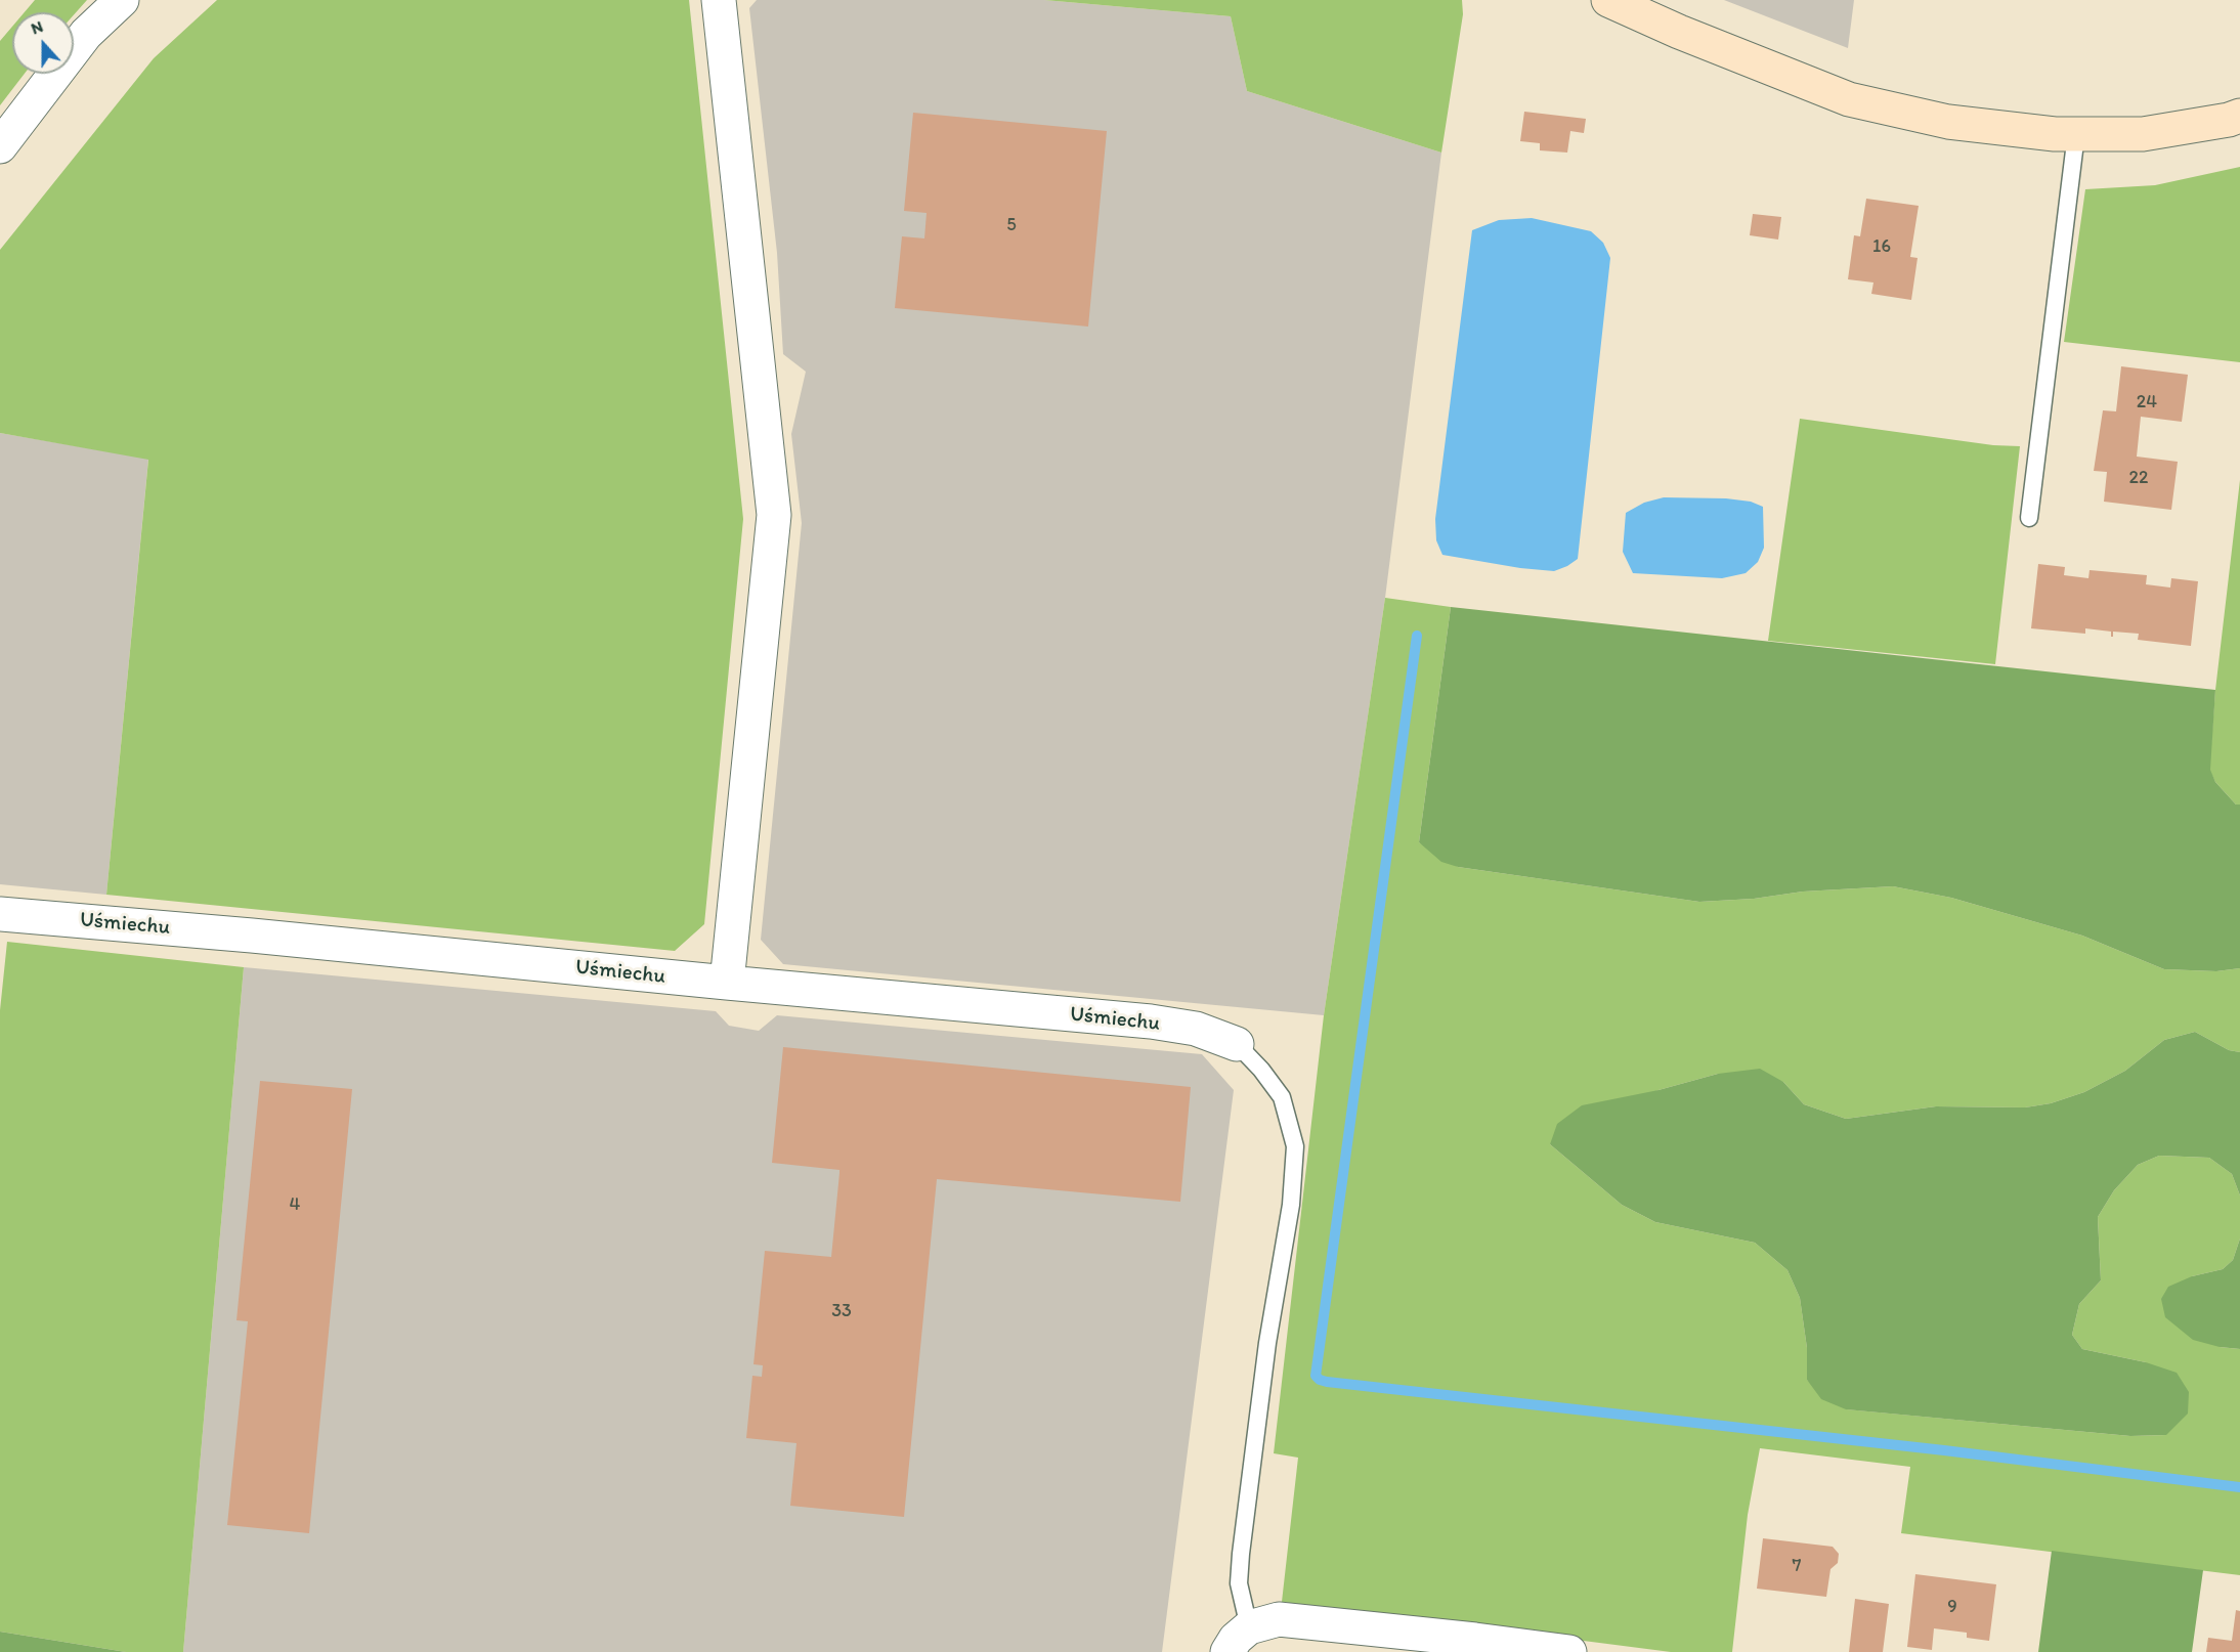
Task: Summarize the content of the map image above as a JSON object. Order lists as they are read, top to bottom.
{
  "streets": {
    "street": ["Uśmiechu"]
  },
  "house_numbers": [
    "5",
    "16",
    "24",
    "22",
    "4",
    "33",
    "7",
    "9"
  ],
  "north": "top"
}
